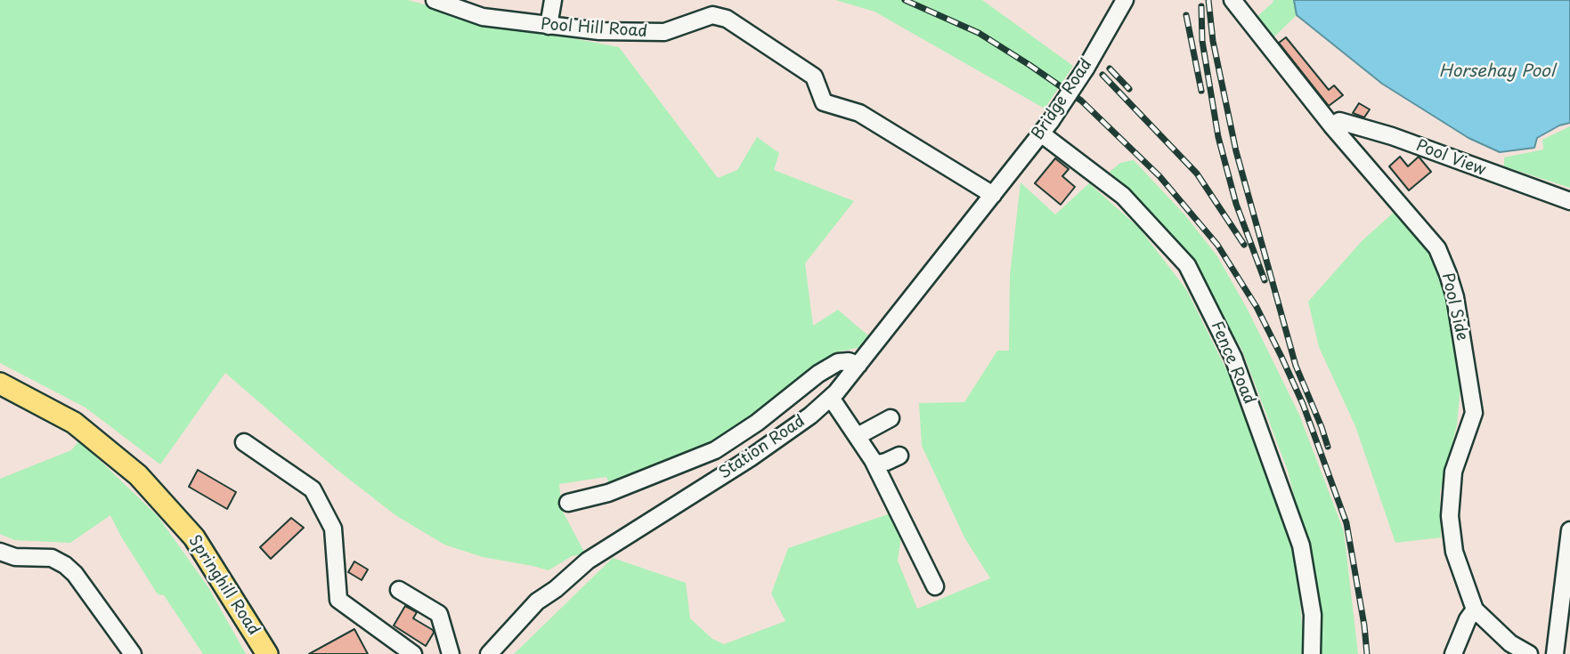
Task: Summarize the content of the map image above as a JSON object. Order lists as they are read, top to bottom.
{
  "streets": {
    "main road": ["Springhill Road"],
    "street": [
      "Pool Hill Road",
      "Bridge Road",
      "Pool View",
      "Pool Side",
      "Fence Road",
      "Station Road"
    ]
  },
  "crossings": [
    ["Pool Hill Road", "Bridge Road"],
    ["Pool Hill Road", "Station Road"],
    ["Bridge Road", "Fence Road"],
    ["Bridge Road", "Station Road"],
    ["Pool View", "Pool Side"]
  ],
  "water": ["Horsehay Pool"]
}
